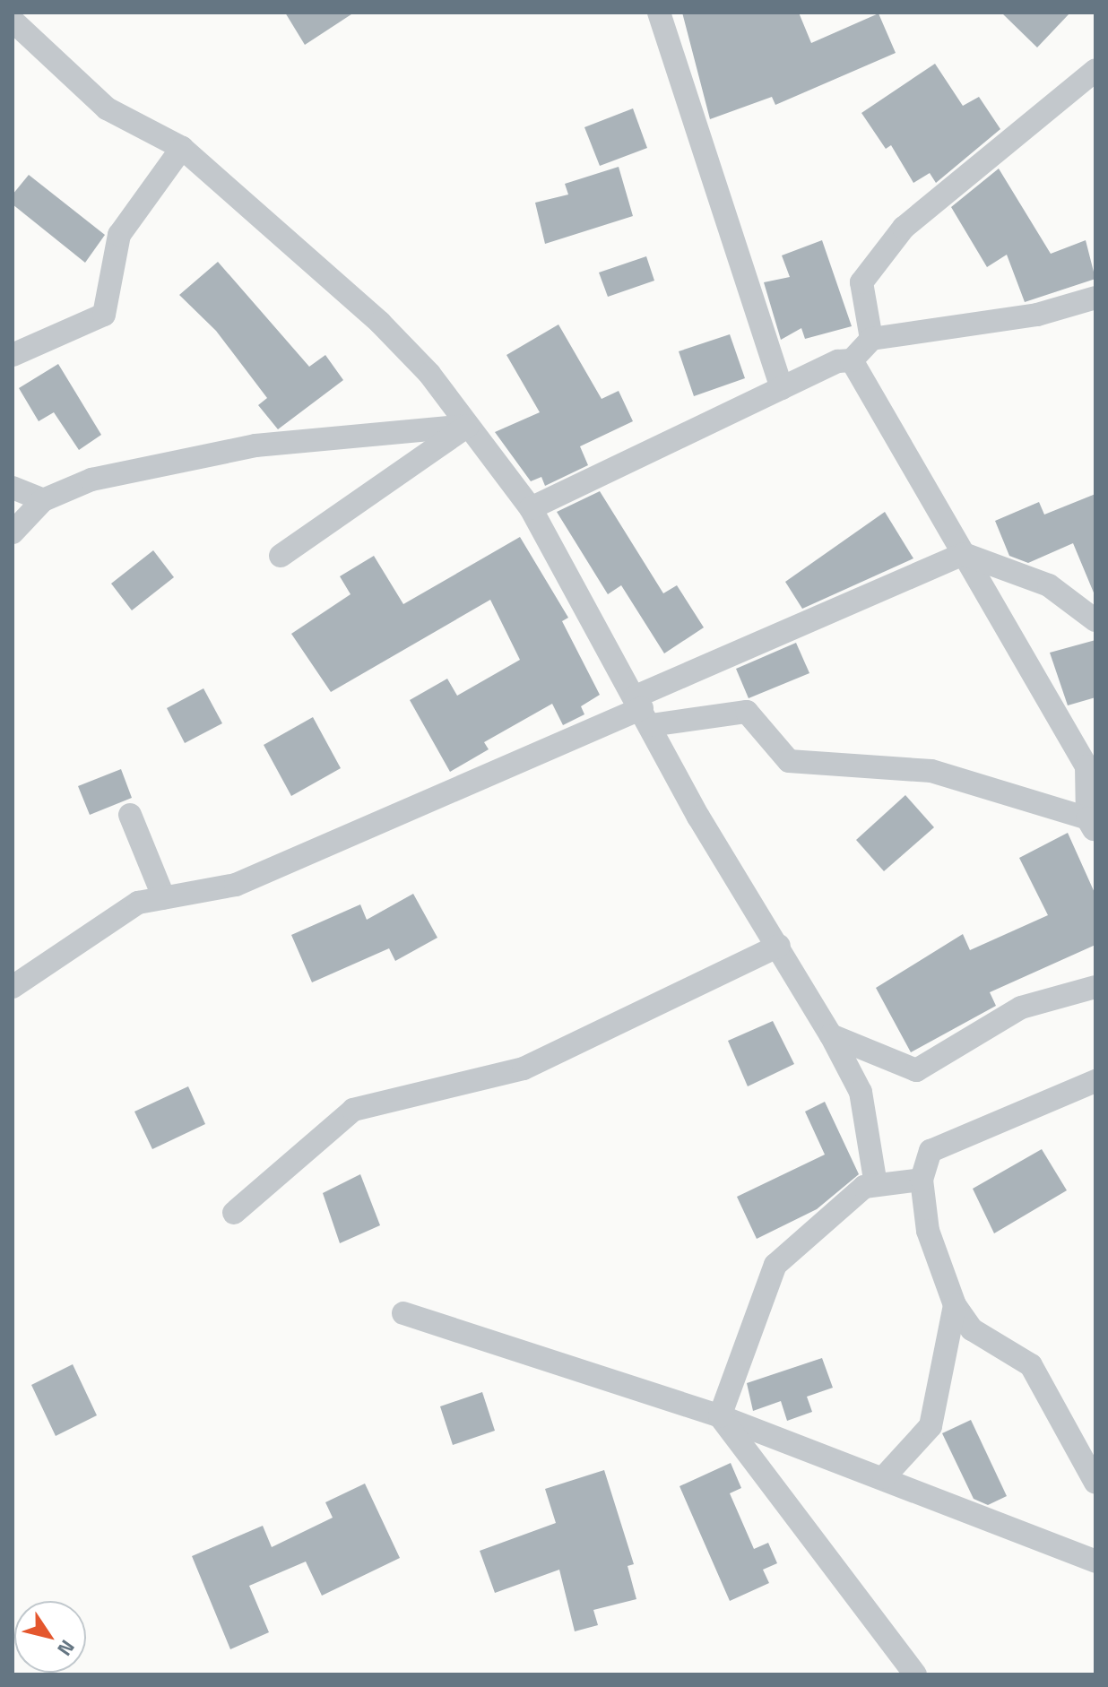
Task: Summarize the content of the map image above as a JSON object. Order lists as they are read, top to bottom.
{
  "north": "bottom right"
}
